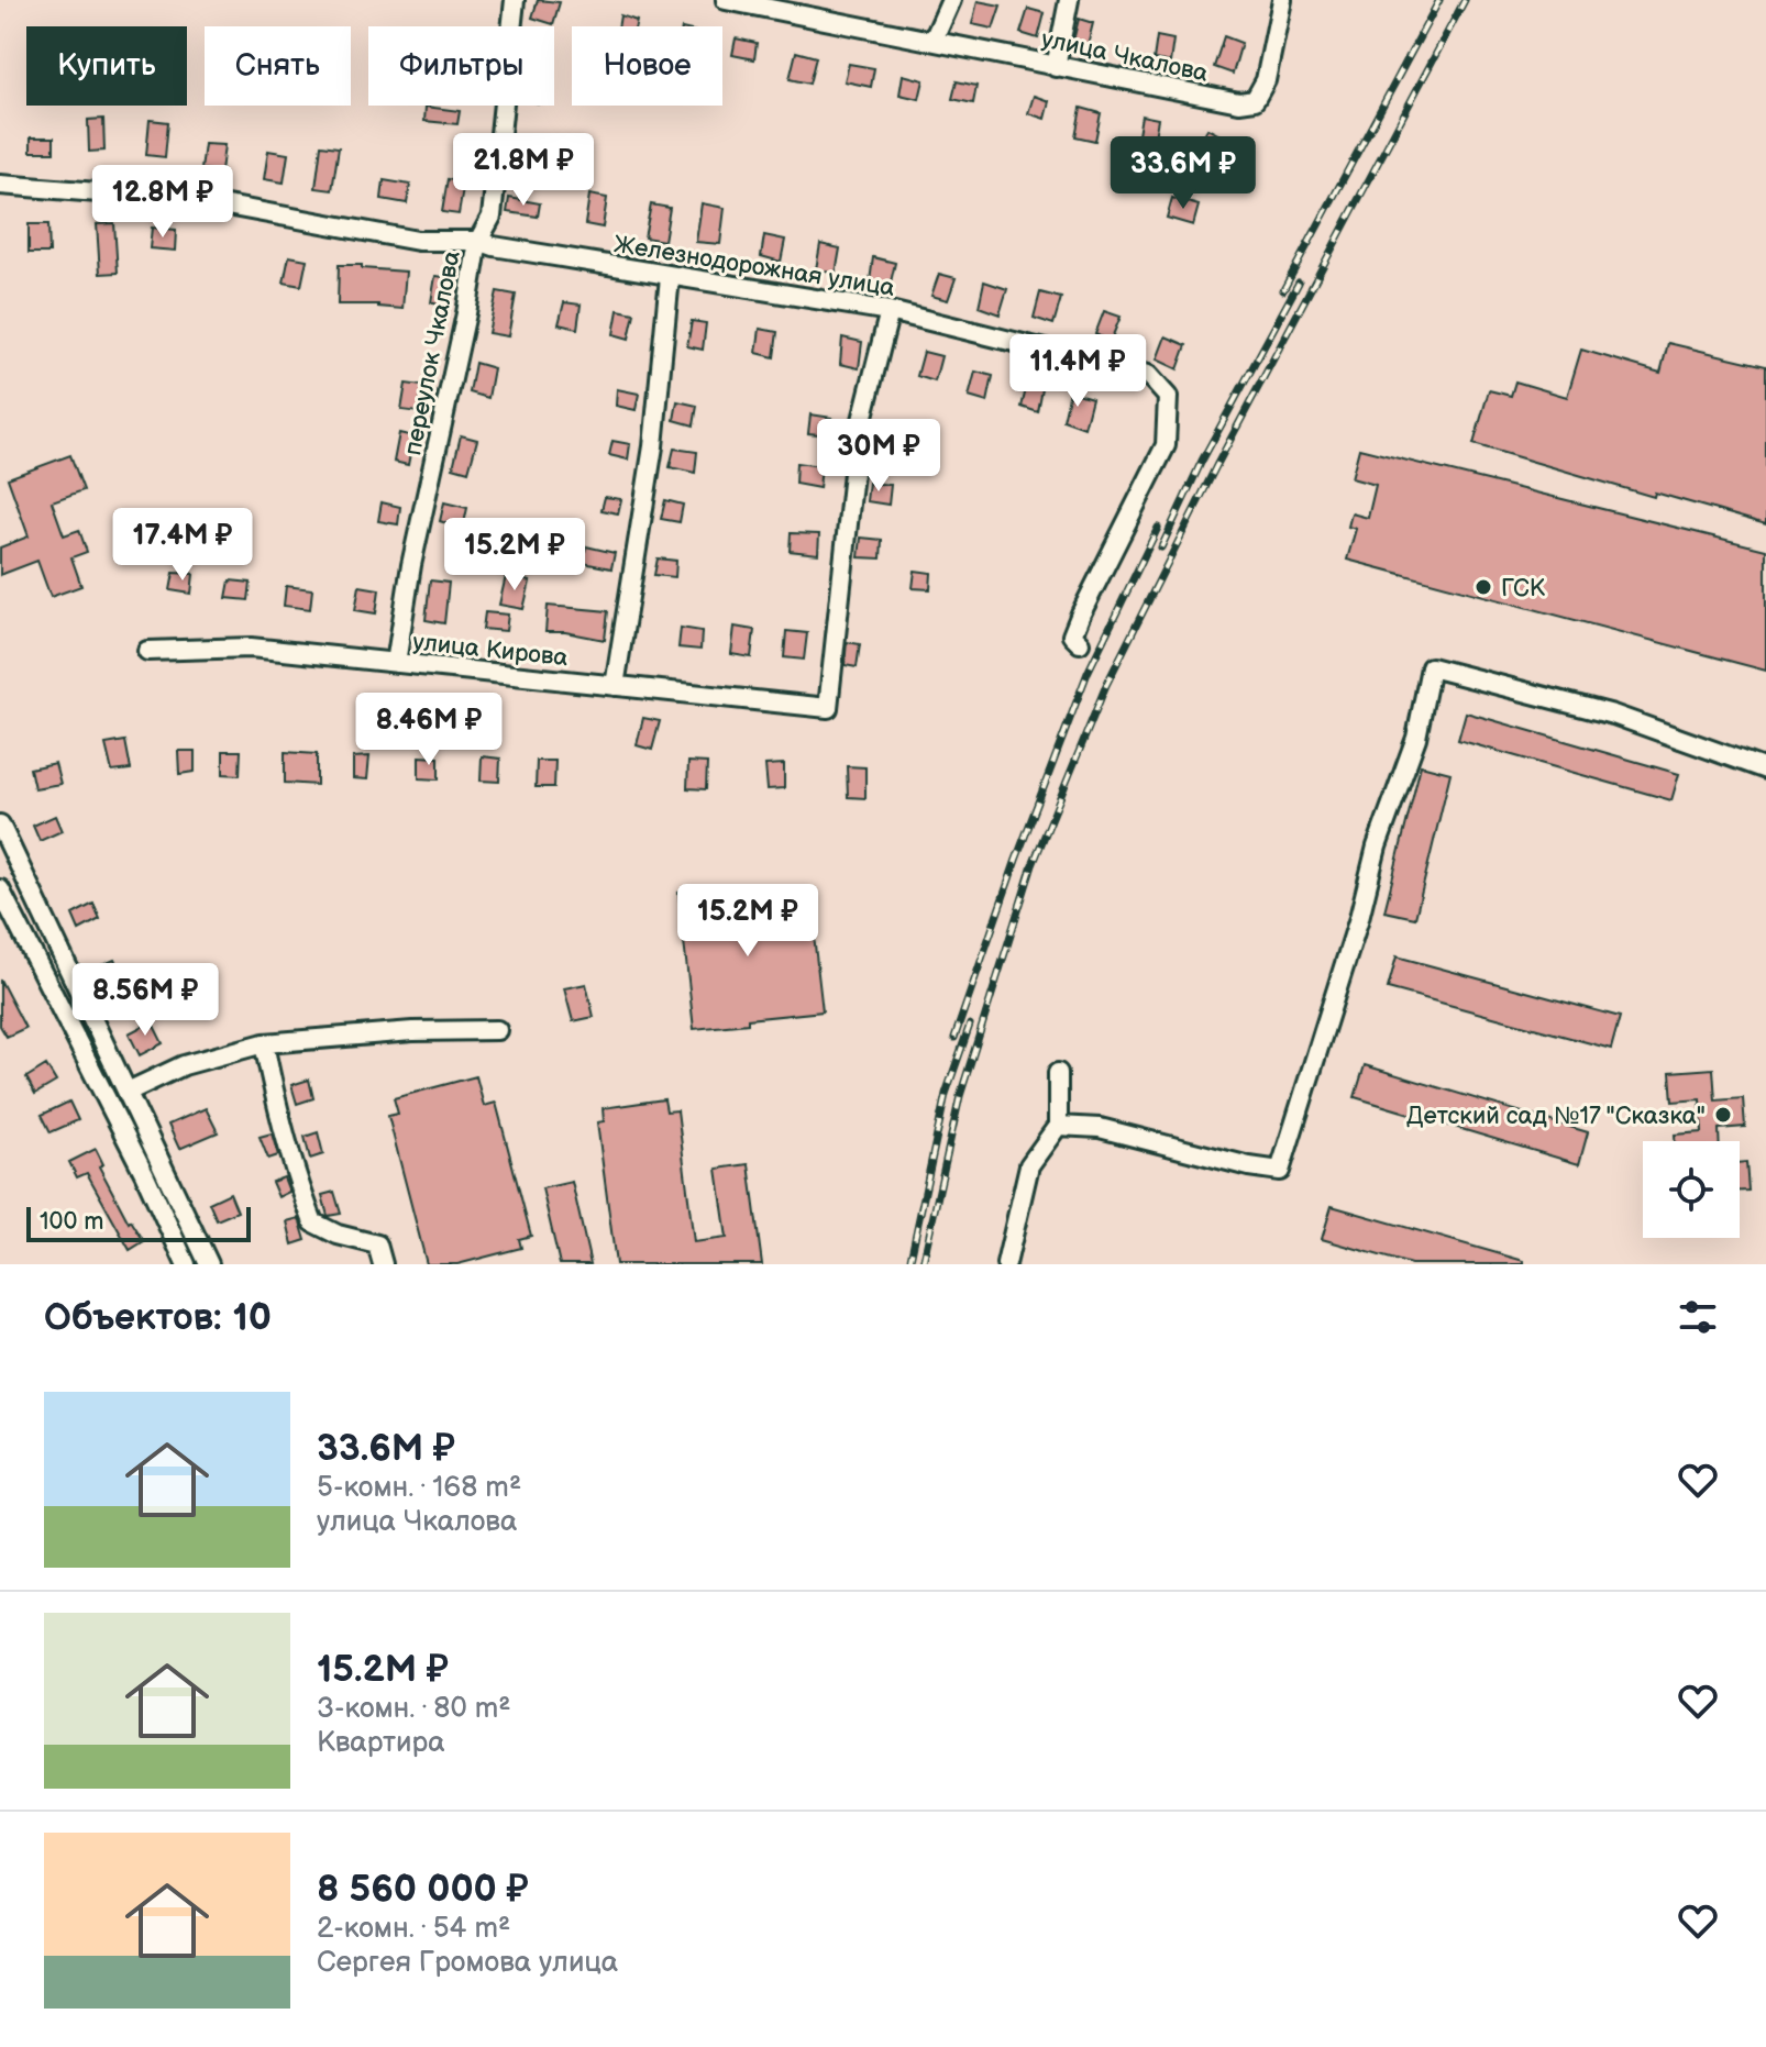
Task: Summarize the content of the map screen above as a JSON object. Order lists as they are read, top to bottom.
{
  "streets": {
    "street": [
      "улица Чкалова",
      "Железнодорожная улица",
      "переулок Чкалова",
      "улица Кирова"
    ]
  },
  "crossings": [
    ["Железнодорожная улица", "переулок Чкалова"],
    ["Железнодорожная улица", "улица Кирова"],
    ["переулок Чкалова", "улица Кирова"]
  ],
  "places": ["ГСК", "Детский сад №17 \"Сказка\""],
  "scale_bar": "100 m",
  "page": {
    "chip": [
      "Купить",
      "Снять",
      "Фильтры",
      "Новое"
    ],
    "price": [
      "21.8M ₽",
      "33.6M ₽",
      "12.8M ₽",
      "11.4M ₽",
      "30M ₽",
      "17.4M ₽",
      "15.2M ₽",
      "8.46M ₽",
      "15.2M ₽",
      "8.56M ₽"
    ],
    "scale": "100 m",
    "heading": "Объектов: 10",
    "list": [
      {
        "name": "33.6M ₽",
        "note": "5-комн. · 168 m² · улица Чкалова"
      },
      {
        "name": "15.2M ₽",
        "note": "3-комн. · 80 m² · Квартира"
      },
      {
        "name": "8 560 000 ₽",
        "note": "2-комн. · 54 m² · Сергея Громова улица"
      }
    ]
  }
}
